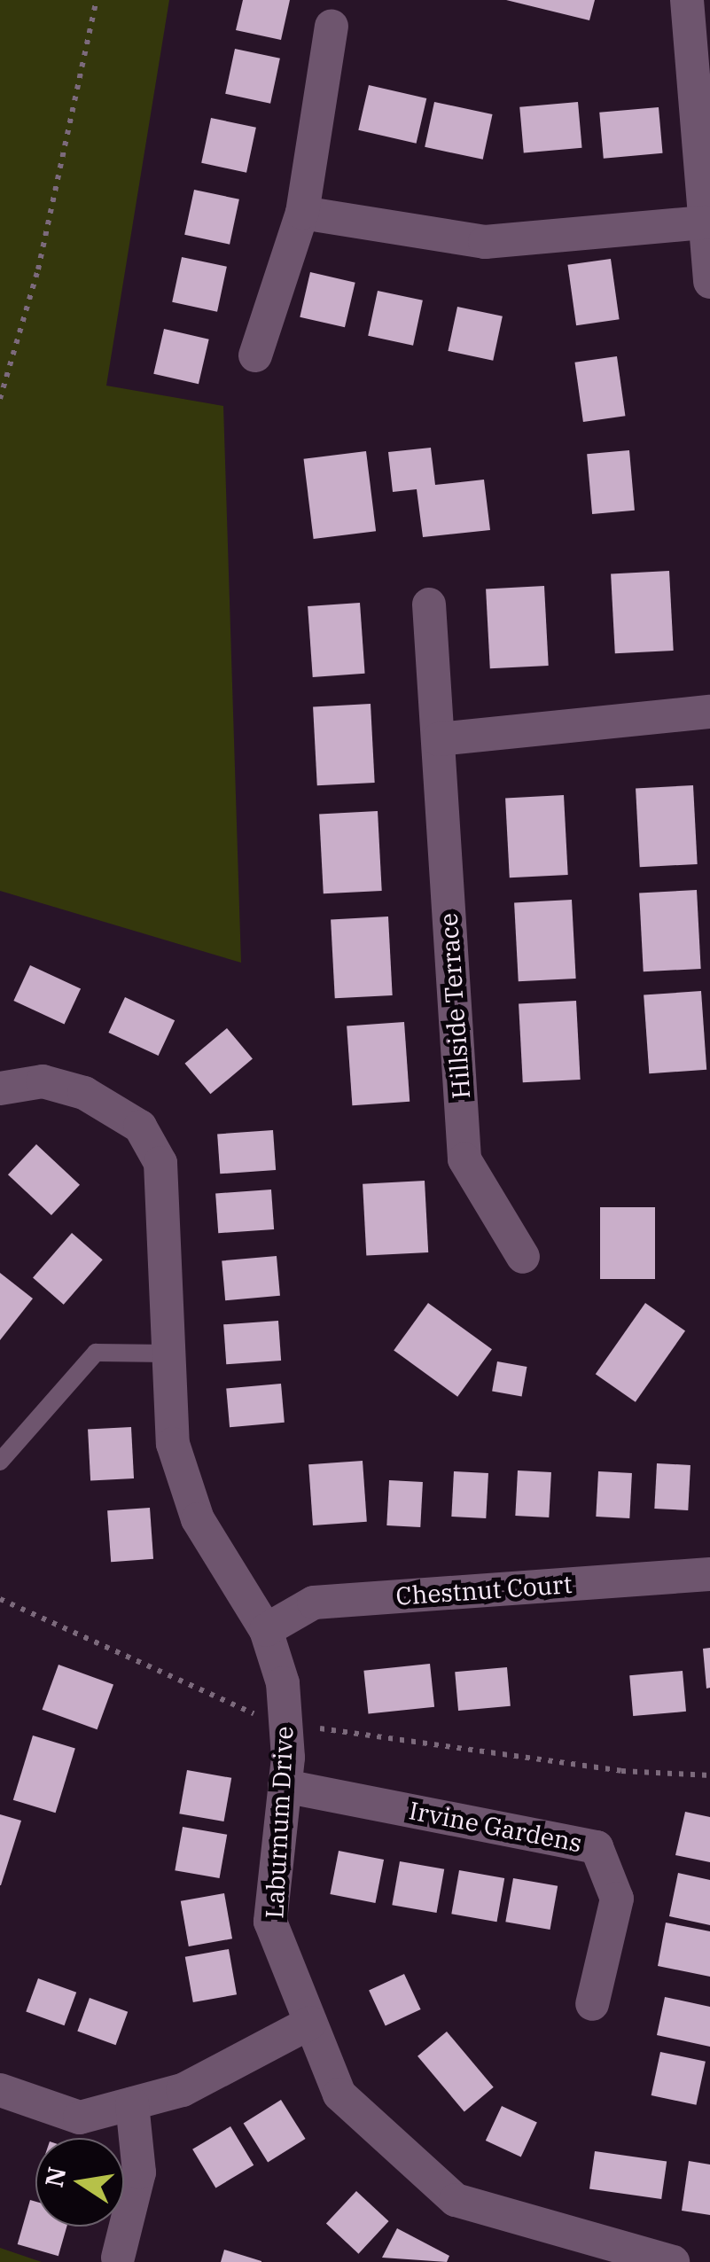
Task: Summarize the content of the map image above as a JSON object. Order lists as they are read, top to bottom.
{
  "streets": {
    "street": [
      "Hillside Terrace",
      "Chestnut Court",
      "Laburnum Drive",
      "Irvine Gardens"
    ]
  },
  "crossings": [
    ["Chestnut Court", "Laburnum Drive"],
    ["Laburnum Drive", "Irvine Gardens"]
  ],
  "north": "left"
}
